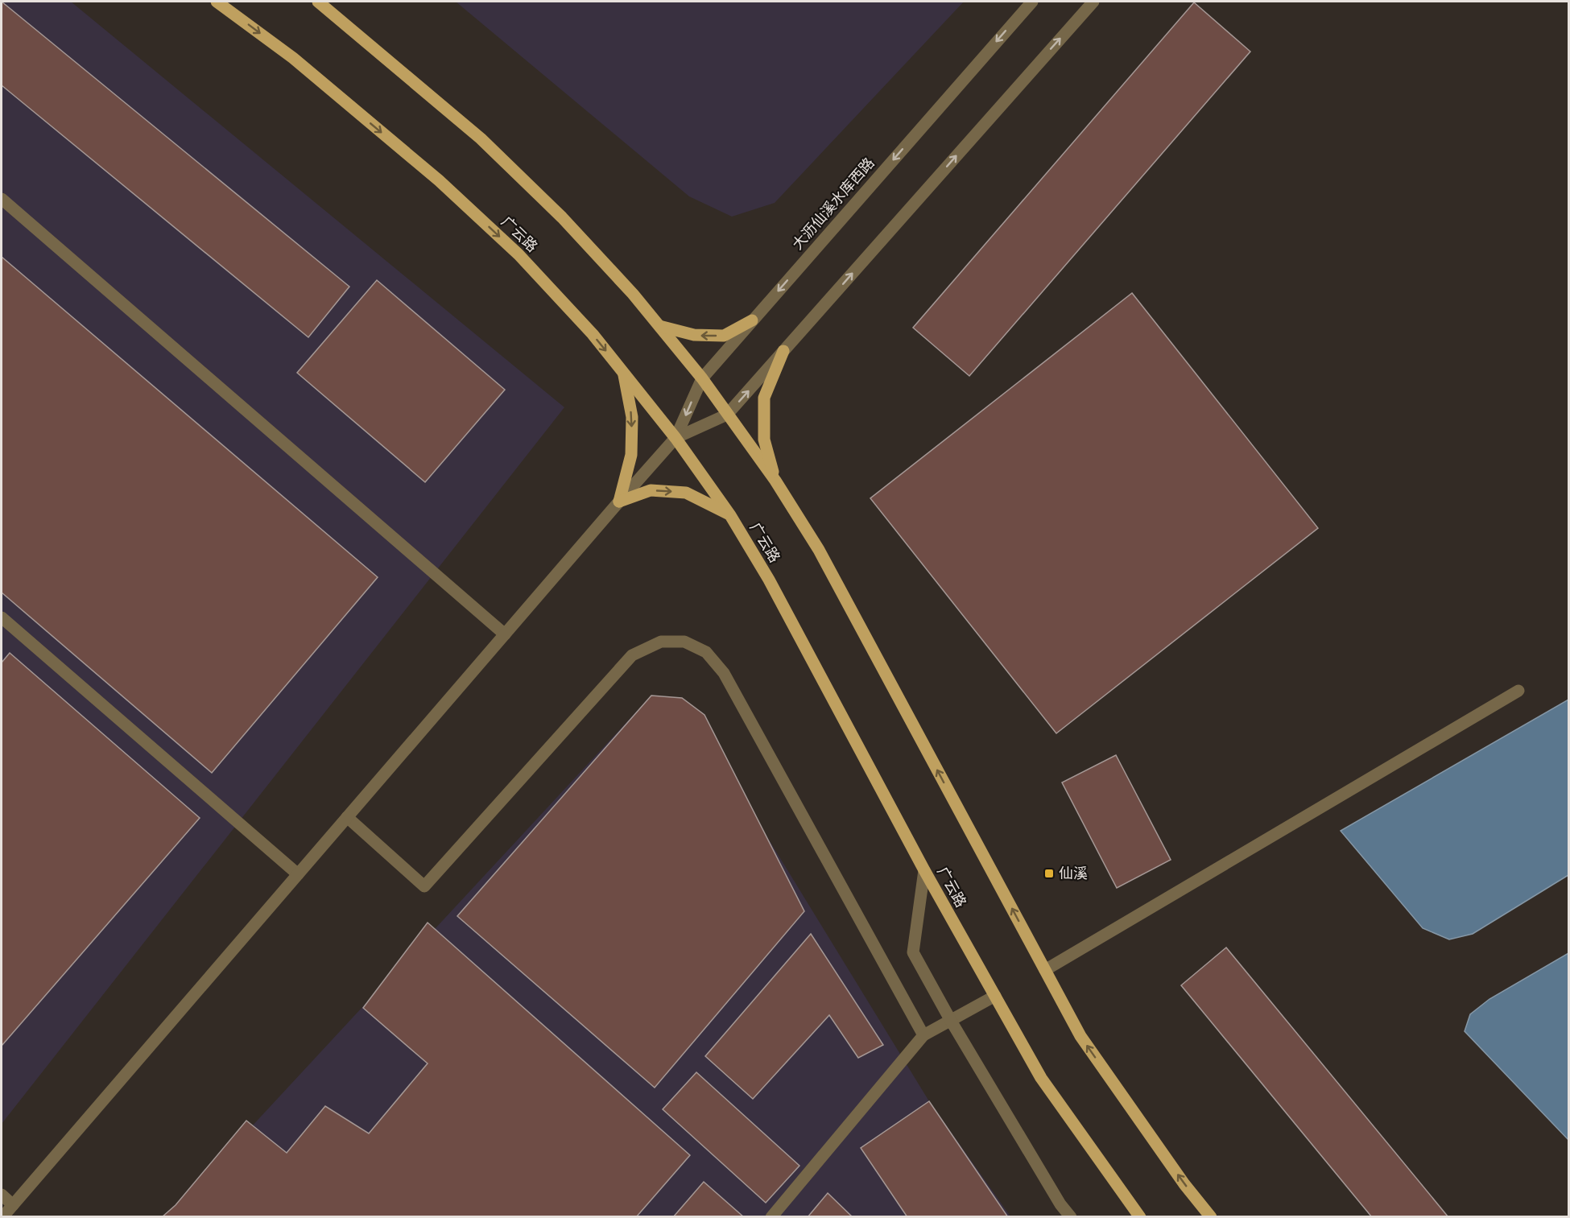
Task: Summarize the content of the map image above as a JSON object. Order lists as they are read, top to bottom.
{
  "streets": {
    "main road": ["广云路"],
    "street": ["大沥仙溪水库西路"]
  },
  "crossings": [
    ["大沥仙溪水库西路", "广云路"]
  ],
  "places": {
    "transit": ["仙溪"]
  }
}
